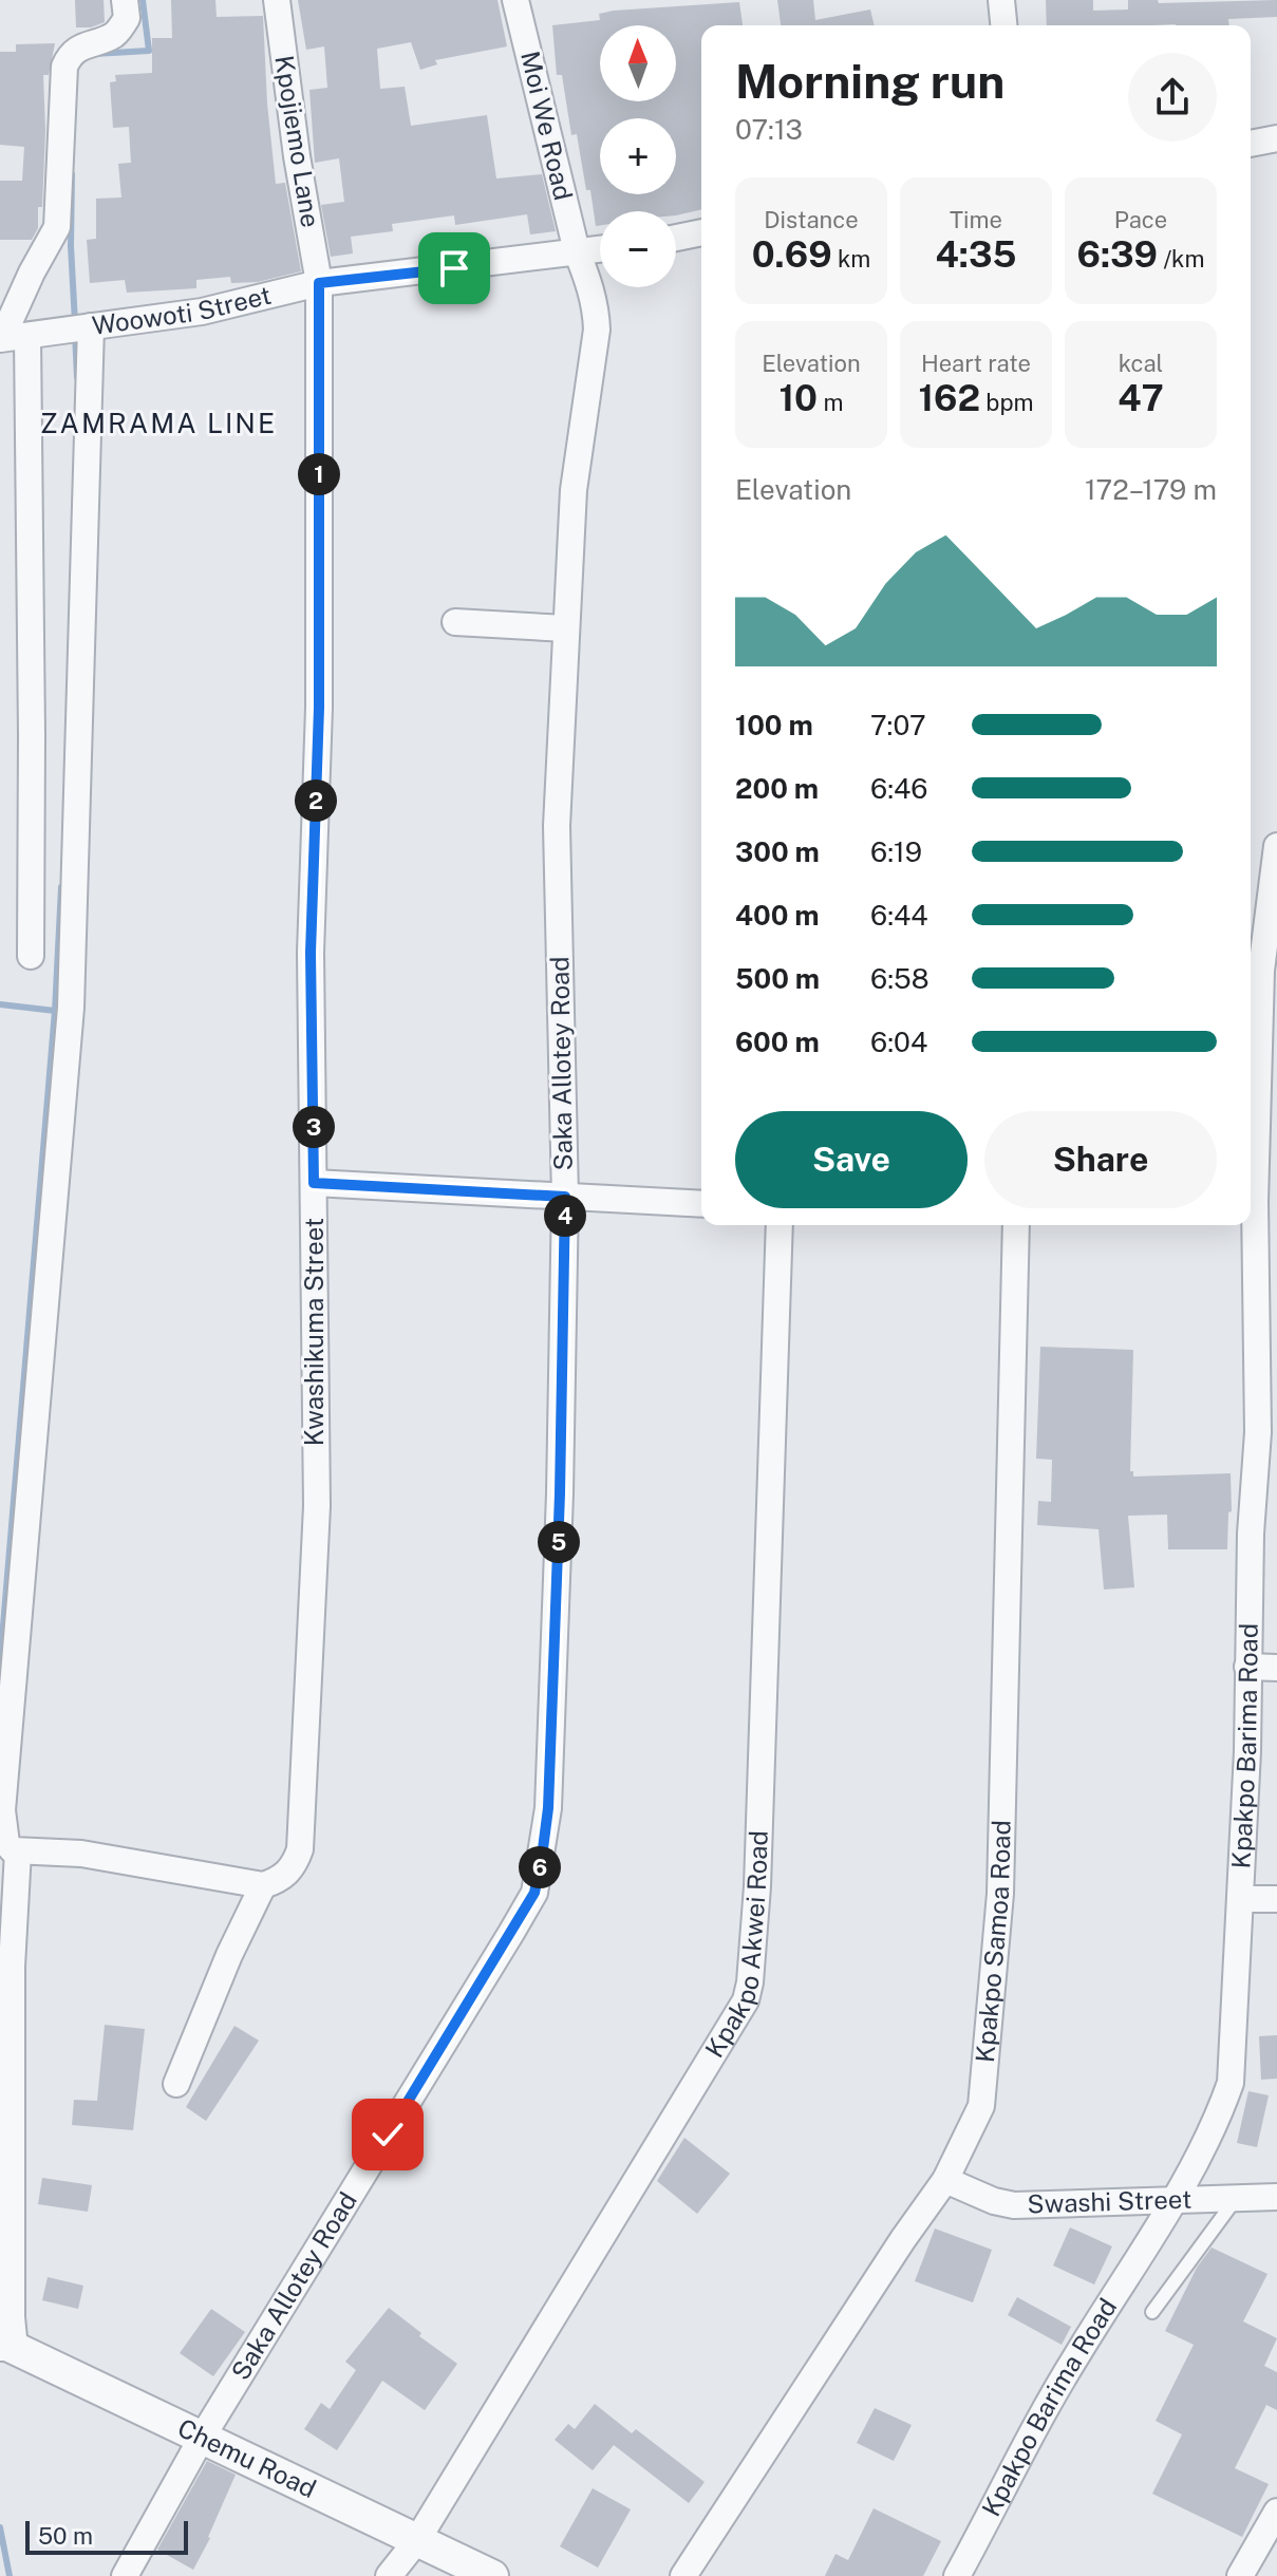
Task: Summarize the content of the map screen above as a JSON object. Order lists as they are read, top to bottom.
{
  "streets": {
    "street": [
      "Moi We Road",
      "Kpojiemo Lane",
      "Woowoti Street",
      "Saka Allotey Road",
      "Kwashikuma Street",
      "Kpakpo Barima Road",
      "Kpakpo Samoa Road",
      "Kpakpo Akwei Road",
      "Swashi Street",
      "Chemu Road"
    ]
  },
  "crossings": [
    ["Moi We Road", "Woowoti Street"],
    ["Moi We Road", "Saka Allotey Road"],
    ["Kpojiemo Lane", "Woowoti Street"],
    ["Kpojiemo Lane", "Kwashikuma Street"],
    ["Woowoti Street", "Saka Allotey Road"],
    ["Woowoti Street", "Kwashikuma Street"],
    ["Saka Allotey Road", "Chemu Road"],
    ["Kpakpo Barima Road", "Swashi Street"],
    ["Kpakpo Samoa Road", "Swashi Street"],
    ["Kpakpo Akwei Road", "Chemu Road"]
  ],
  "districts": ["ZAMRAMA LINE"],
  "scale_bar": "50 m",
  "north": "top",
  "page": {
    "map_buttons": ["+", "−"],
    "heading": ["Morning run", "07:13"],
    "stats": [
      ["Distance", "0.69 km"],
      ["Time", "4:35"],
      ["Pace", "6:39 /km"],
      ["Elevation", "10 m"],
      ["Heart rate", "162 bpm"],
      ["kcal", "47"]
    ],
    "pins": [
      "1",
      "2",
      "3",
      "4",
      "5",
      "6"
    ],
    "chart": ["Elevation", "172–179 m"],
    "list": [
      {
        "name": "100 m",
        "note": "7:07"
      },
      {
        "name": "200 m",
        "note": "6:46"
      },
      {
        "name": "300 m",
        "note": "6:19"
      },
      {
        "name": "400 m",
        "note": "6:44"
      },
      {
        "name": "500 m",
        "note": "6:58"
      },
      {
        "name": "600 m",
        "note": "6:04"
      }
    ],
    "buttons": ["Save", "Share"],
    "scale": "50 m"
  }
}
